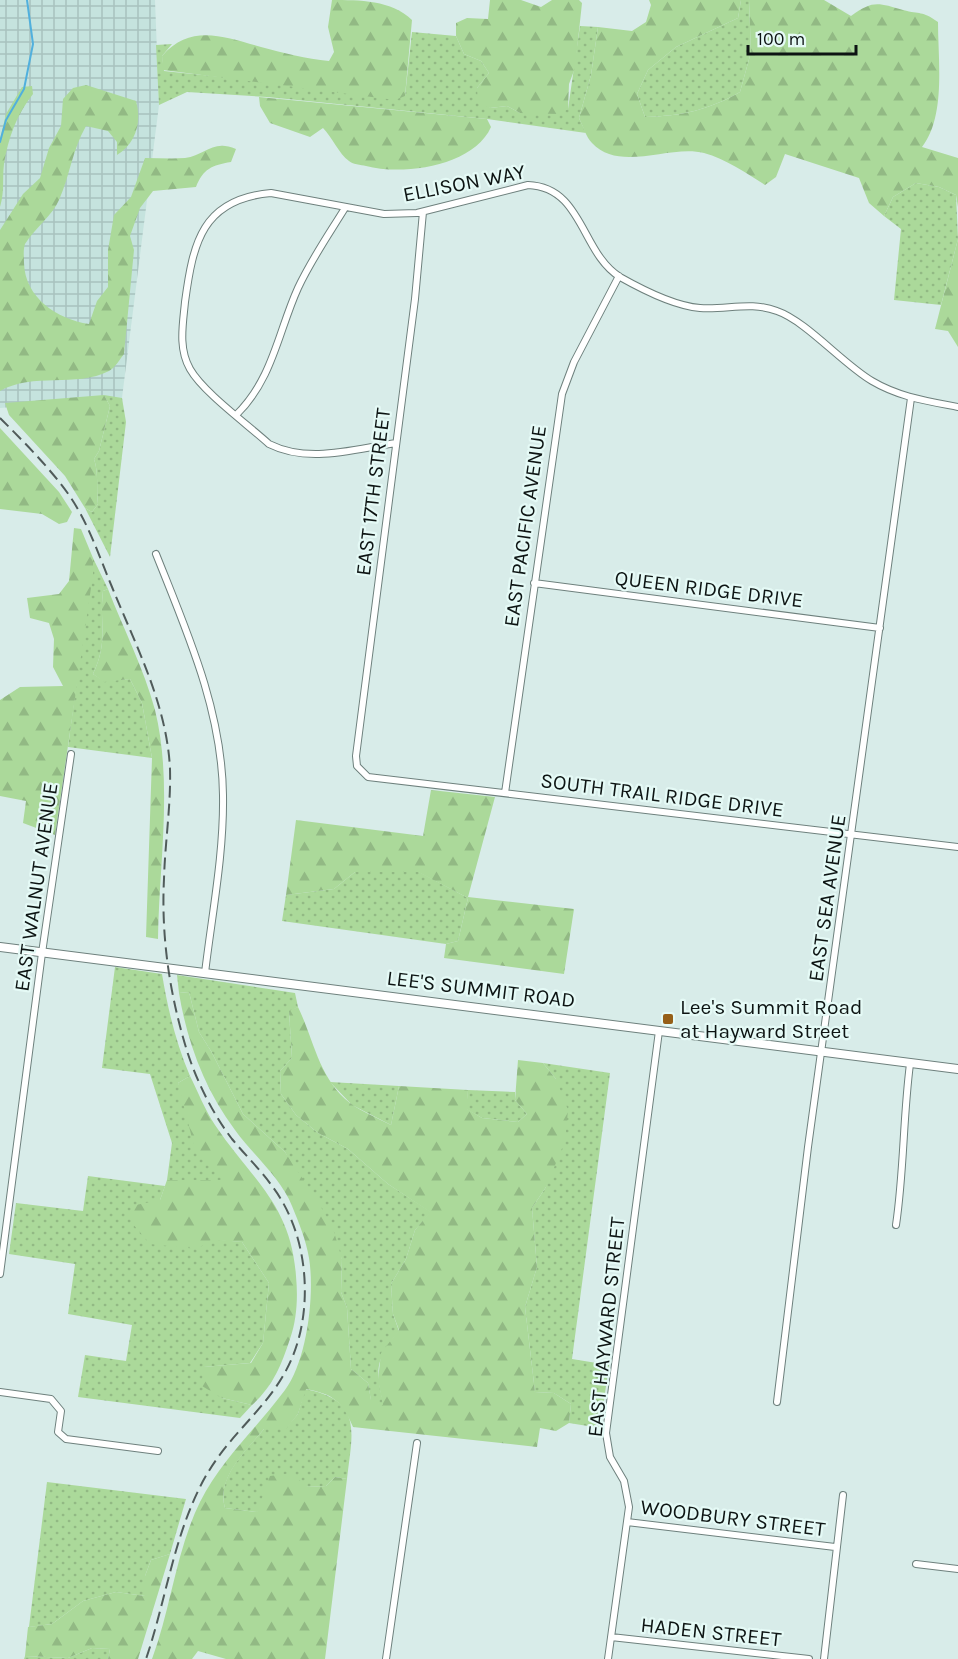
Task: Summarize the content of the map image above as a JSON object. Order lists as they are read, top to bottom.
{
  "streets": {
    "main road": ["LEE'S SUMMIT ROAD"],
    "street": [
      "ELLISON WAY",
      "EAST 17TH STREET",
      "EAST PACIFIC AVENUE",
      "QUEEN RIDGE DRIVE",
      "SOUTH TRAIL RIDGE DRIVE",
      "EAST WALNUT AVENUE",
      "EAST SEA AVENUE",
      "EAST HAYWARD STREET",
      "WOODBURY STREET",
      "HADEN STREET"
    ]
  },
  "crossings": [
    ["ELLISON WAY", "EAST 17TH STREET"],
    ["ELLISON WAY", "EAST PACIFIC AVENUE"],
    ["ELLISON WAY", "EAST SEA AVENUE"],
    ["EAST 17TH STREET", "SOUTH TRAIL RIDGE DRIVE"],
    ["EAST PACIFIC AVENUE", "QUEEN RIDGE DRIVE"],
    ["EAST PACIFIC AVENUE", "SOUTH TRAIL RIDGE DRIVE"],
    ["QUEEN RIDGE DRIVE", "EAST SEA AVENUE"],
    ["SOUTH TRAIL RIDGE DRIVE", "EAST SEA AVENUE"],
    ["EAST WALNUT AVENUE", "LEE'S SUMMIT ROAD"],
    ["EAST SEA AVENUE", "LEE'S SUMMIT ROAD"],
    ["LEE'S SUMMIT ROAD", "EAST HAYWARD STREET"],
    ["EAST HAYWARD STREET", "WOODBURY STREET"],
    ["EAST HAYWARD STREET", "HADEN STREET"]
  ],
  "places": {
    "transit": ["Lee's Summit Road at Hayward Street"]
  },
  "scale_bar": "100 m"
}
